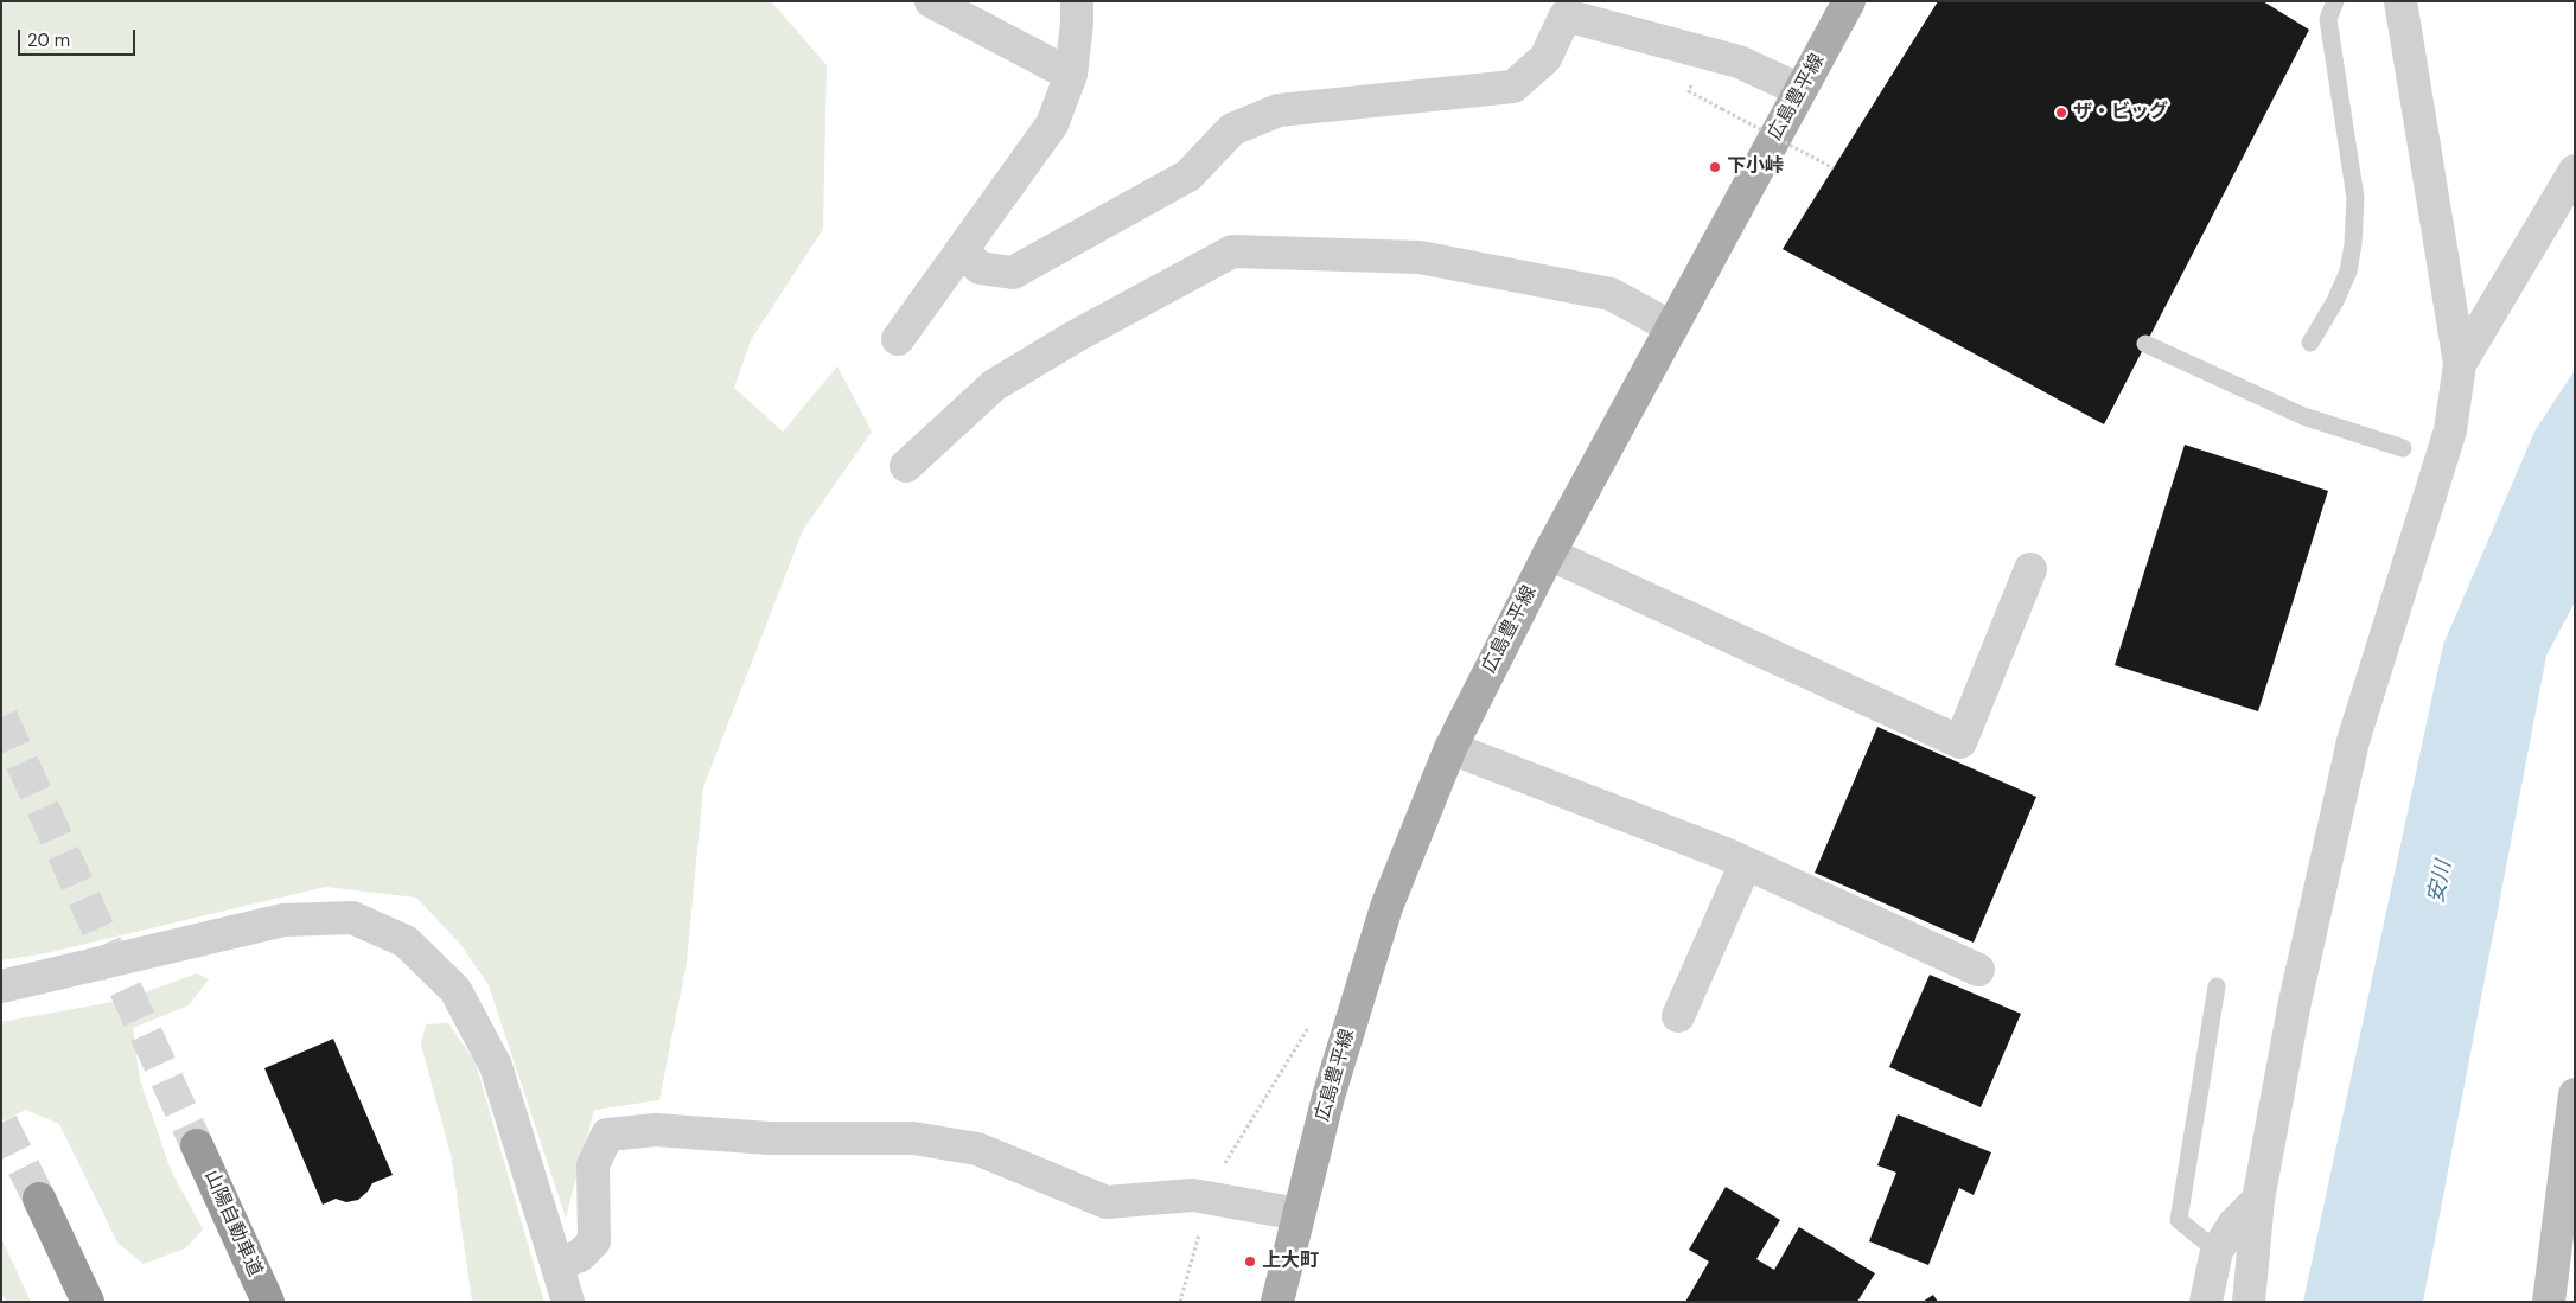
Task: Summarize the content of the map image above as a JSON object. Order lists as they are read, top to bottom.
{
  "streets": {
    "highway": ["山陽自動車道"],
    "main road": ["広島豊平線"]
  },
  "water": ["安川"],
  "places": ["ザ・ビッグ", "下小峠", "上大町"],
  "scale_bar": "20 m"
}
